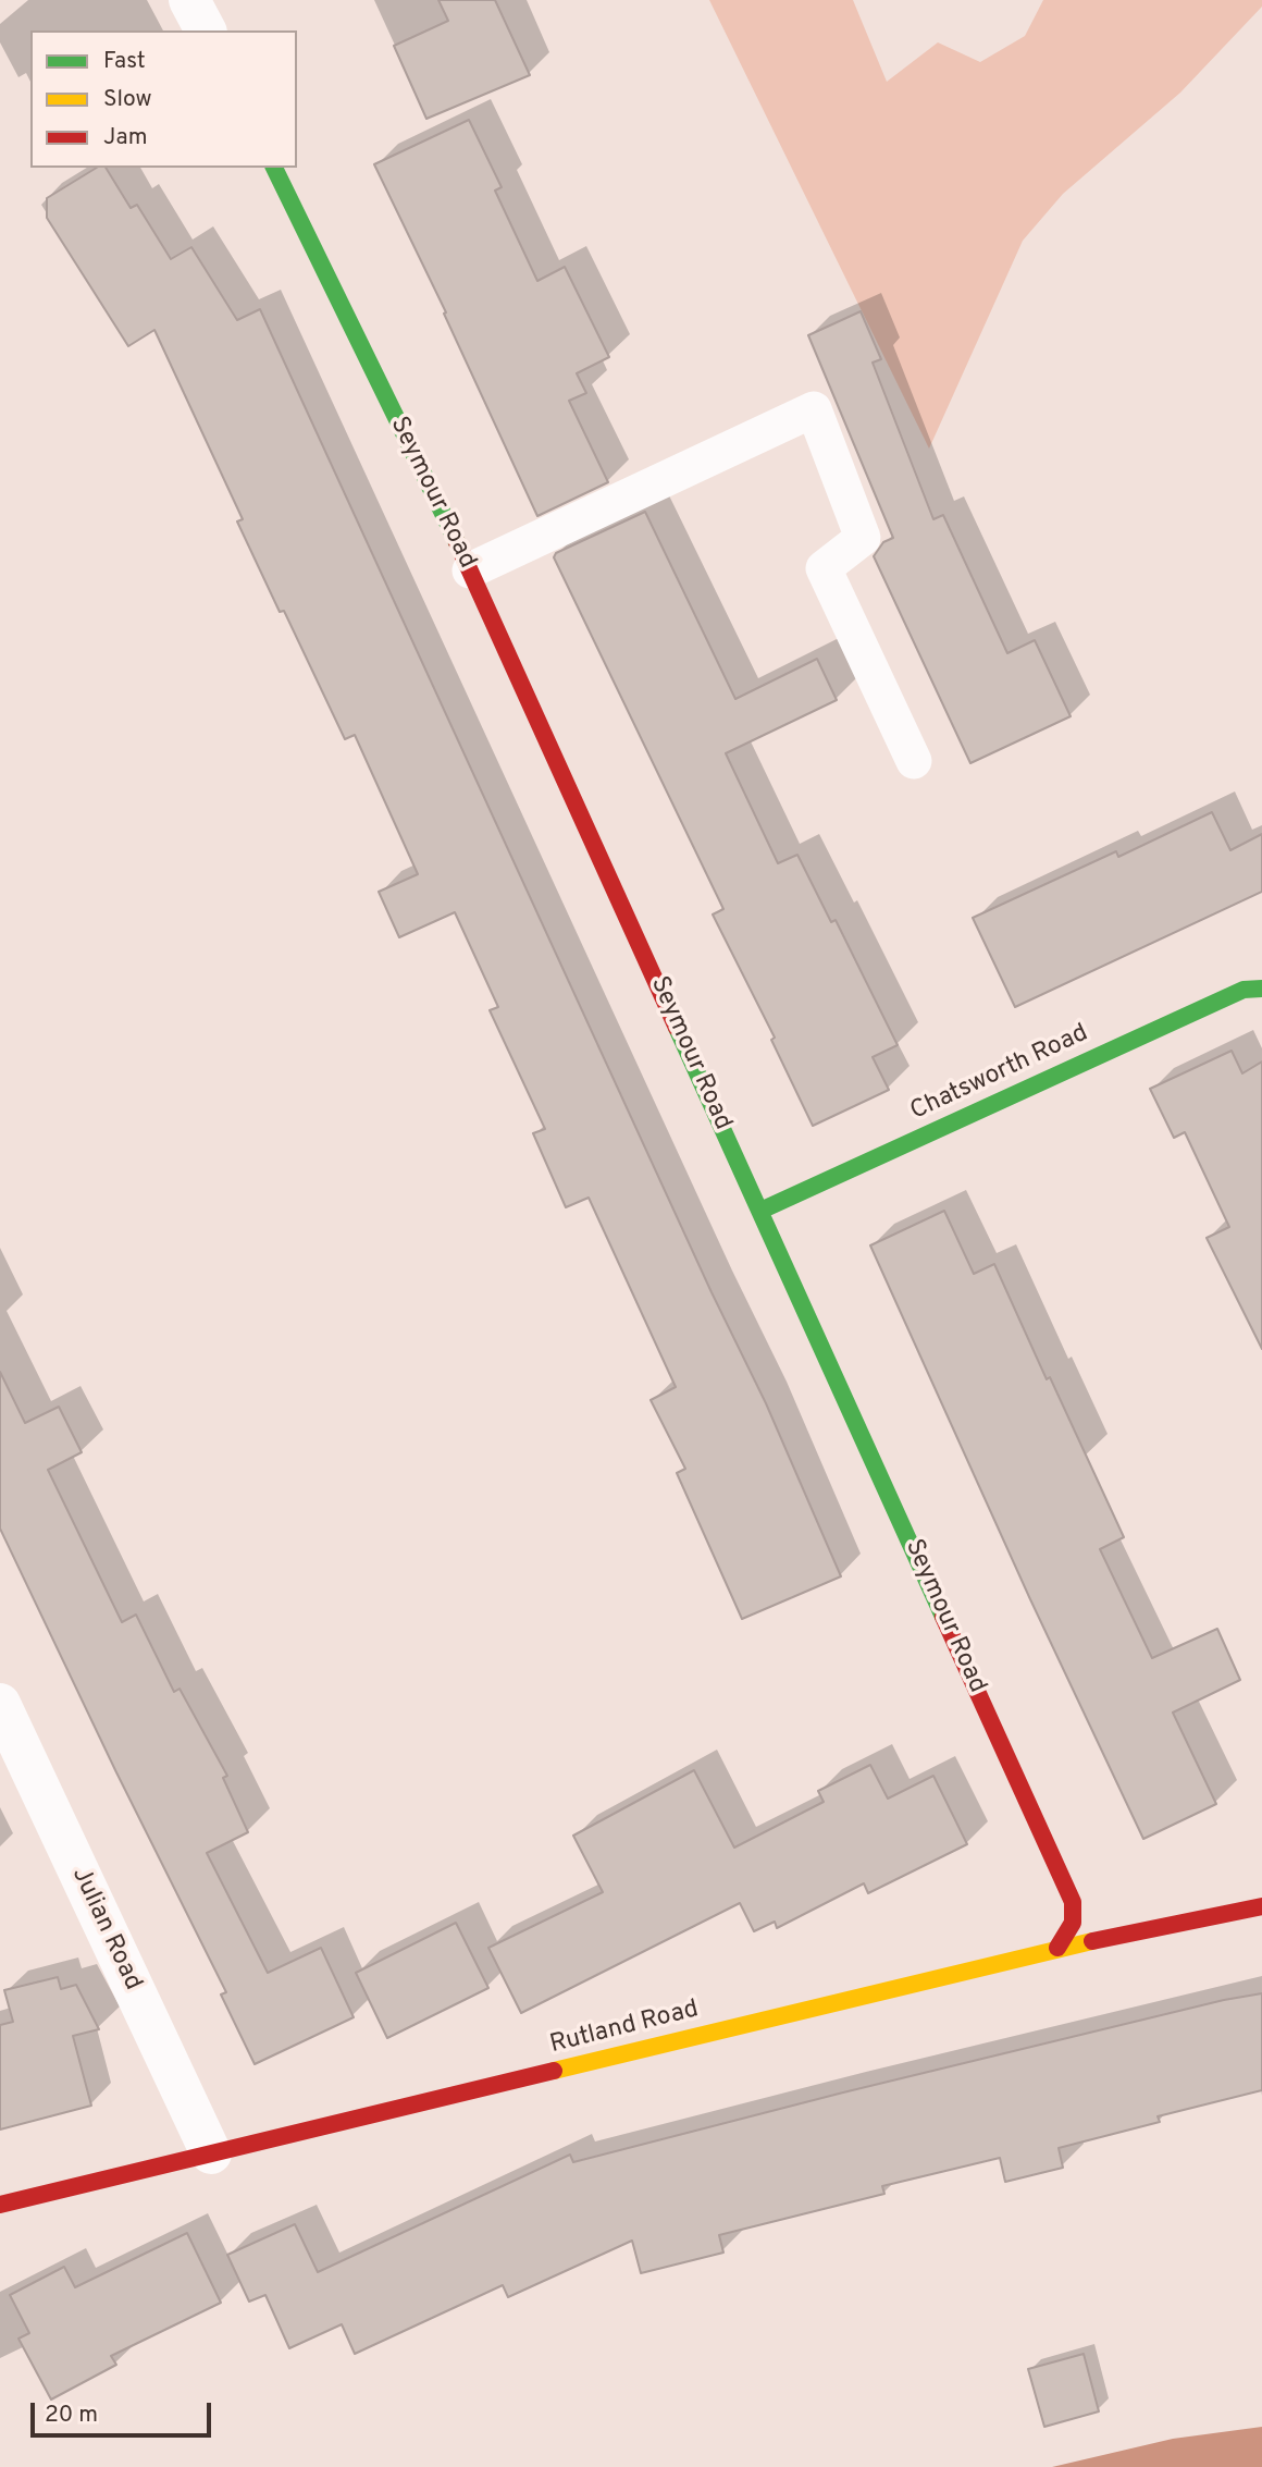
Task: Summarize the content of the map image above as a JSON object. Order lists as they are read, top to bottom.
{
  "streets": {
    "street": [
      "Seymour Road",
      "Chatsworth Road",
      "Julian Road",
      "Rutland Road"
    ]
  },
  "crossings": [
    ["Seymour Road", "Chatsworth Road"],
    ["Seymour Road", "Rutland Road"],
    ["Julian Road", "Rutland Road"]
  ],
  "legend": ["Fast", "Slow", "Jam"],
  "scale_bar": "20 m"
}
